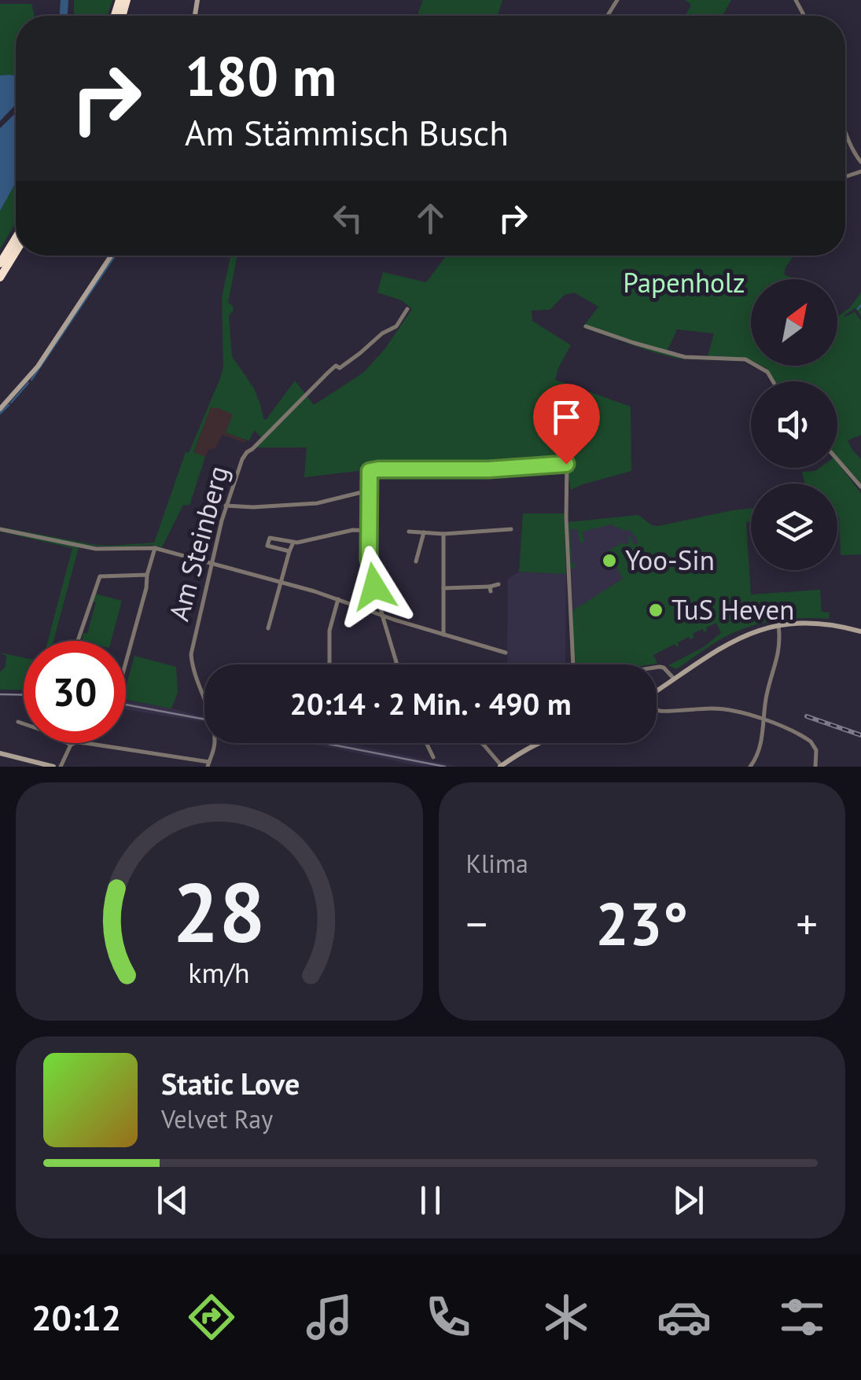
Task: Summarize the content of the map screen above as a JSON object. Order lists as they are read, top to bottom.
{
  "streets": {
    "street": ["Am Steinberg"]
  },
  "parks": ["Papenholz"],
  "places": ["Yoo-Sin", "TuS Heven"],
  "north": "top right",
  "page": {
    "turn": ["180 m", "Am Stämmisch Busch"],
    "limit": "30",
    "trip": "20:14 · 2 Min. · 490 m",
    "tile": "Klima",
    "heat": ["−", "23°", "+"],
    "song": ["Static Love", "Velvet Ray"],
    "tabs": "20:12",
    "gauge": ["28", "km/h"]
  }
}
